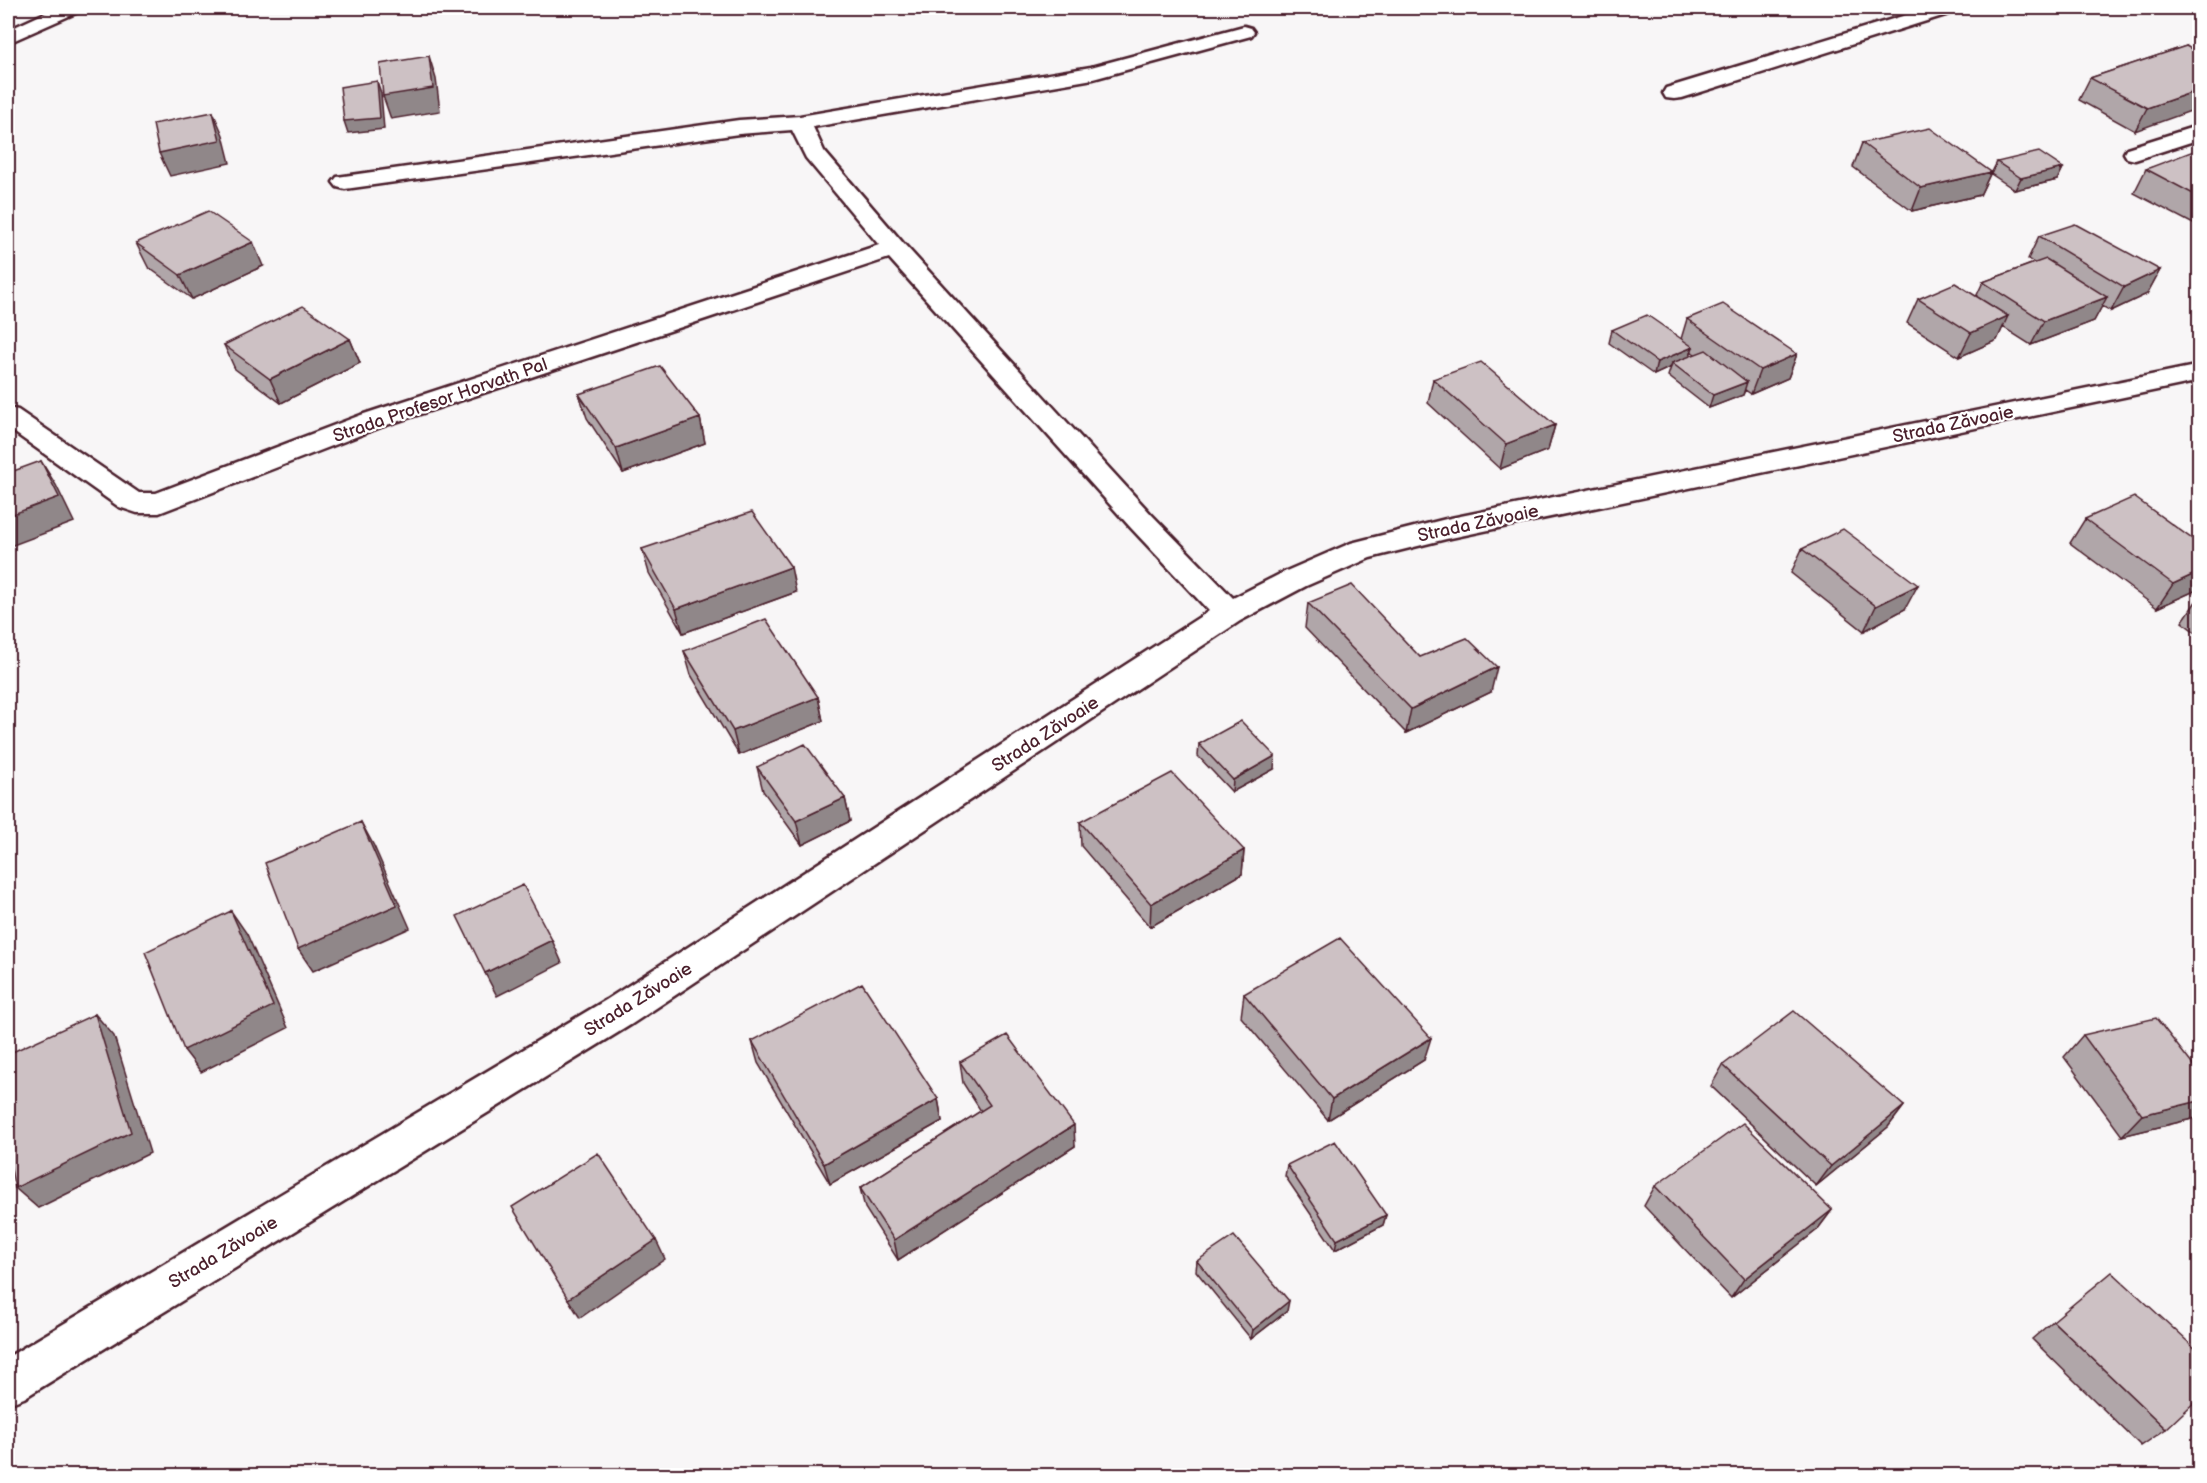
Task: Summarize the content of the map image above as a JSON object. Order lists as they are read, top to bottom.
{
  "streets": {
    "street": ["Strada Profesor Horvath Pal", "Strada Zăvoaie"]
  }
}
